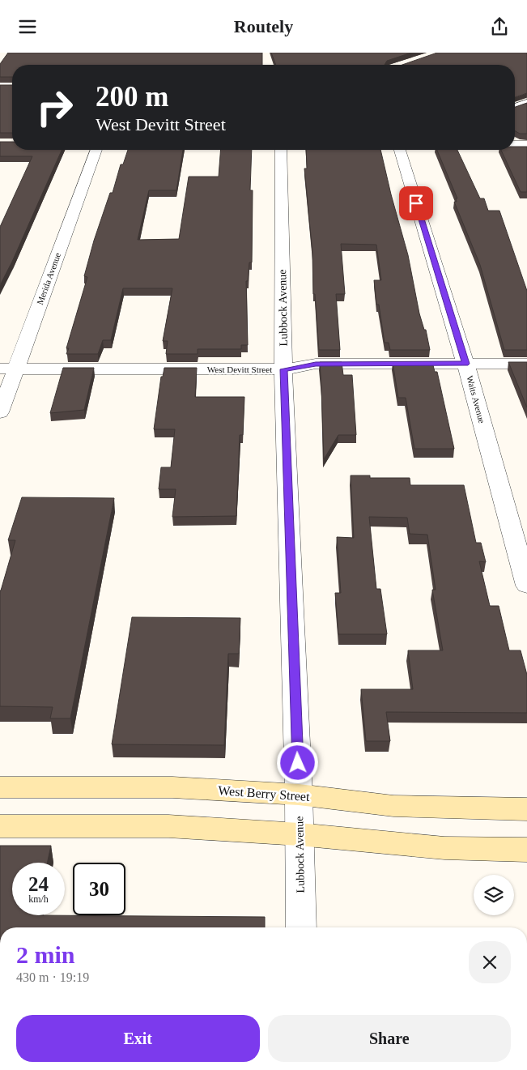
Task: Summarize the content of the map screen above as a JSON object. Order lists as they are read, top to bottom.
{
  "streets": {
    "main road": ["West Berry Street"],
    "street": [
      "Merida Avenue",
      "Lubbock Avenue",
      "West Devitt Street",
      "Waits Avenue"
    ]
  },
  "crossings": [
    ["Merida Avenue", "West Devitt Street"],
    ["Lubbock Avenue", "West Devitt Street"],
    ["Lubbock Avenue", "West Berry Street"],
    ["West Devitt Street", "Waits Avenue"]
  ],
  "page": {
    "header": "Routely",
    "turn": ["200 m", "West Devitt Street"],
    "speed": "24 km/h",
    "limit": "30",
    "heading": ["2 min", "430 m · 19:19"],
    "buttons": ["Exit", "Share"]
  }
}
